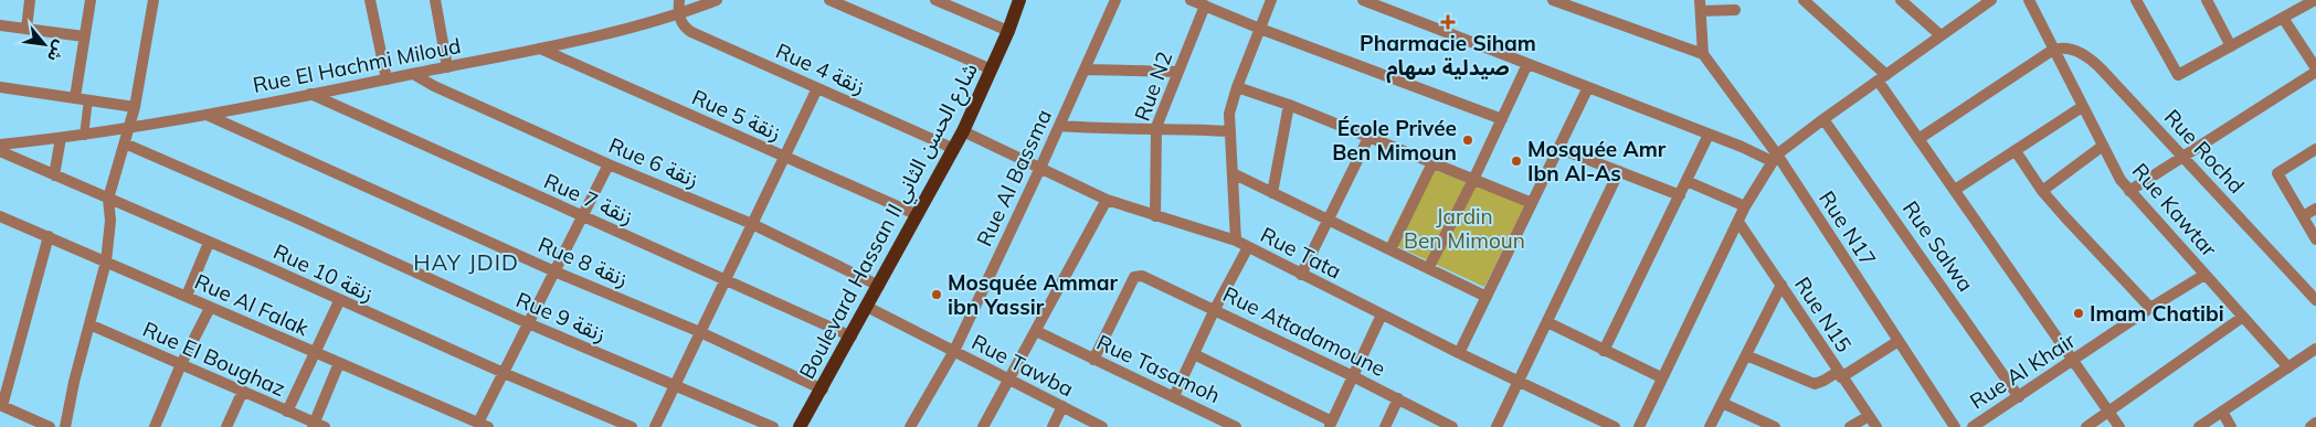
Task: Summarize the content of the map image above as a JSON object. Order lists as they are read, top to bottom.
{
  "streets": {
    "main road": ["Boulevard Hassan II شارع الحسن الثاني"],
    "street": [
      "Rue El Hachmi Miloud",
      "Rue 4 زنقة",
      "Rue N2",
      "Rue 5 زنقة",
      "Rue Rochd",
      "Rue 6 زنقة",
      "Rue Al Bassma",
      "Rue 7 زنقة",
      "Rue Kawtar",
      "Rue N17",
      "Rue Salwa",
      "Rue Tata",
      "Rue 8 زنقة",
      "Rue 10 زنقة",
      "Rue Al Falak",
      "Rue N15",
      "Rue 9 زنقة",
      "Rue Attadamoune",
      "Rue El Boughaz",
      "Rue Tawba",
      "Rue Tasamoh",
      "Rue Al Khair"
    ]
  },
  "crossings": [
    ["Rue El Hachmi Miloud", "Rue 4 زنقة"],
    ["Rue El Hachmi Miloud", "Rue 5 زنقة"],
    ["Rue El Hachmi Miloud", "Rue 6 زنقة"],
    ["Rue El Hachmi Miloud", "Rue 7 زنقة"],
    ["Rue El Hachmi Miloud", "Rue 8 زنقة"],
    ["Rue 4 زنقة", "Boulevard Hassan II شارع الحسن الثاني"],
    ["Rue N2", "Rue Tata"],
    ["Rue 5 زنقة", "Boulevard Hassan II شارع الحسن الثاني"],
    ["Rue Rochd", "Rue Kawtar"],
    ["Rue 6 زنقة", "Boulevard Hassan II شارع الحسن الثاني"],
    ["Rue Al Bassma", "Rue Tata"],
    ["Rue Al Bassma", "Rue Tawba"],
    ["Rue 7 زنقة", "Boulevard Hassan II شارع الحسن الثاني"],
    ["Rue Kawtar", "Rue Al Khair"],
    ["Boulevard Hassan II شارع الحسن الثاني", "Rue Tata"],
    ["Boulevard Hassan II شارع الحسن الثاني", "Rue 8 زنقة"],
    ["Boulevard Hassan II شارع الحسن الثاني", "Rue Tawba"],
    ["Rue Salwa", "Rue Al Khair"],
    ["Rue Attadamoune", "Rue Tasamoh"]
  ],
  "districts": ["HAY JDID"],
  "parks": ["Jardin Ben Mimoun"],
  "places": {
    "health": ["Pharmacie Siham صيدلية سهام"],
    "other": [
      "École Privée Ben Mimoun",
      "Mosquée Amr Ibn Al-As",
      "Mosquée Ammar ibn Yassir",
      "Imam Chatibi"
    ]
  },
  "north": "bottom right"
}
